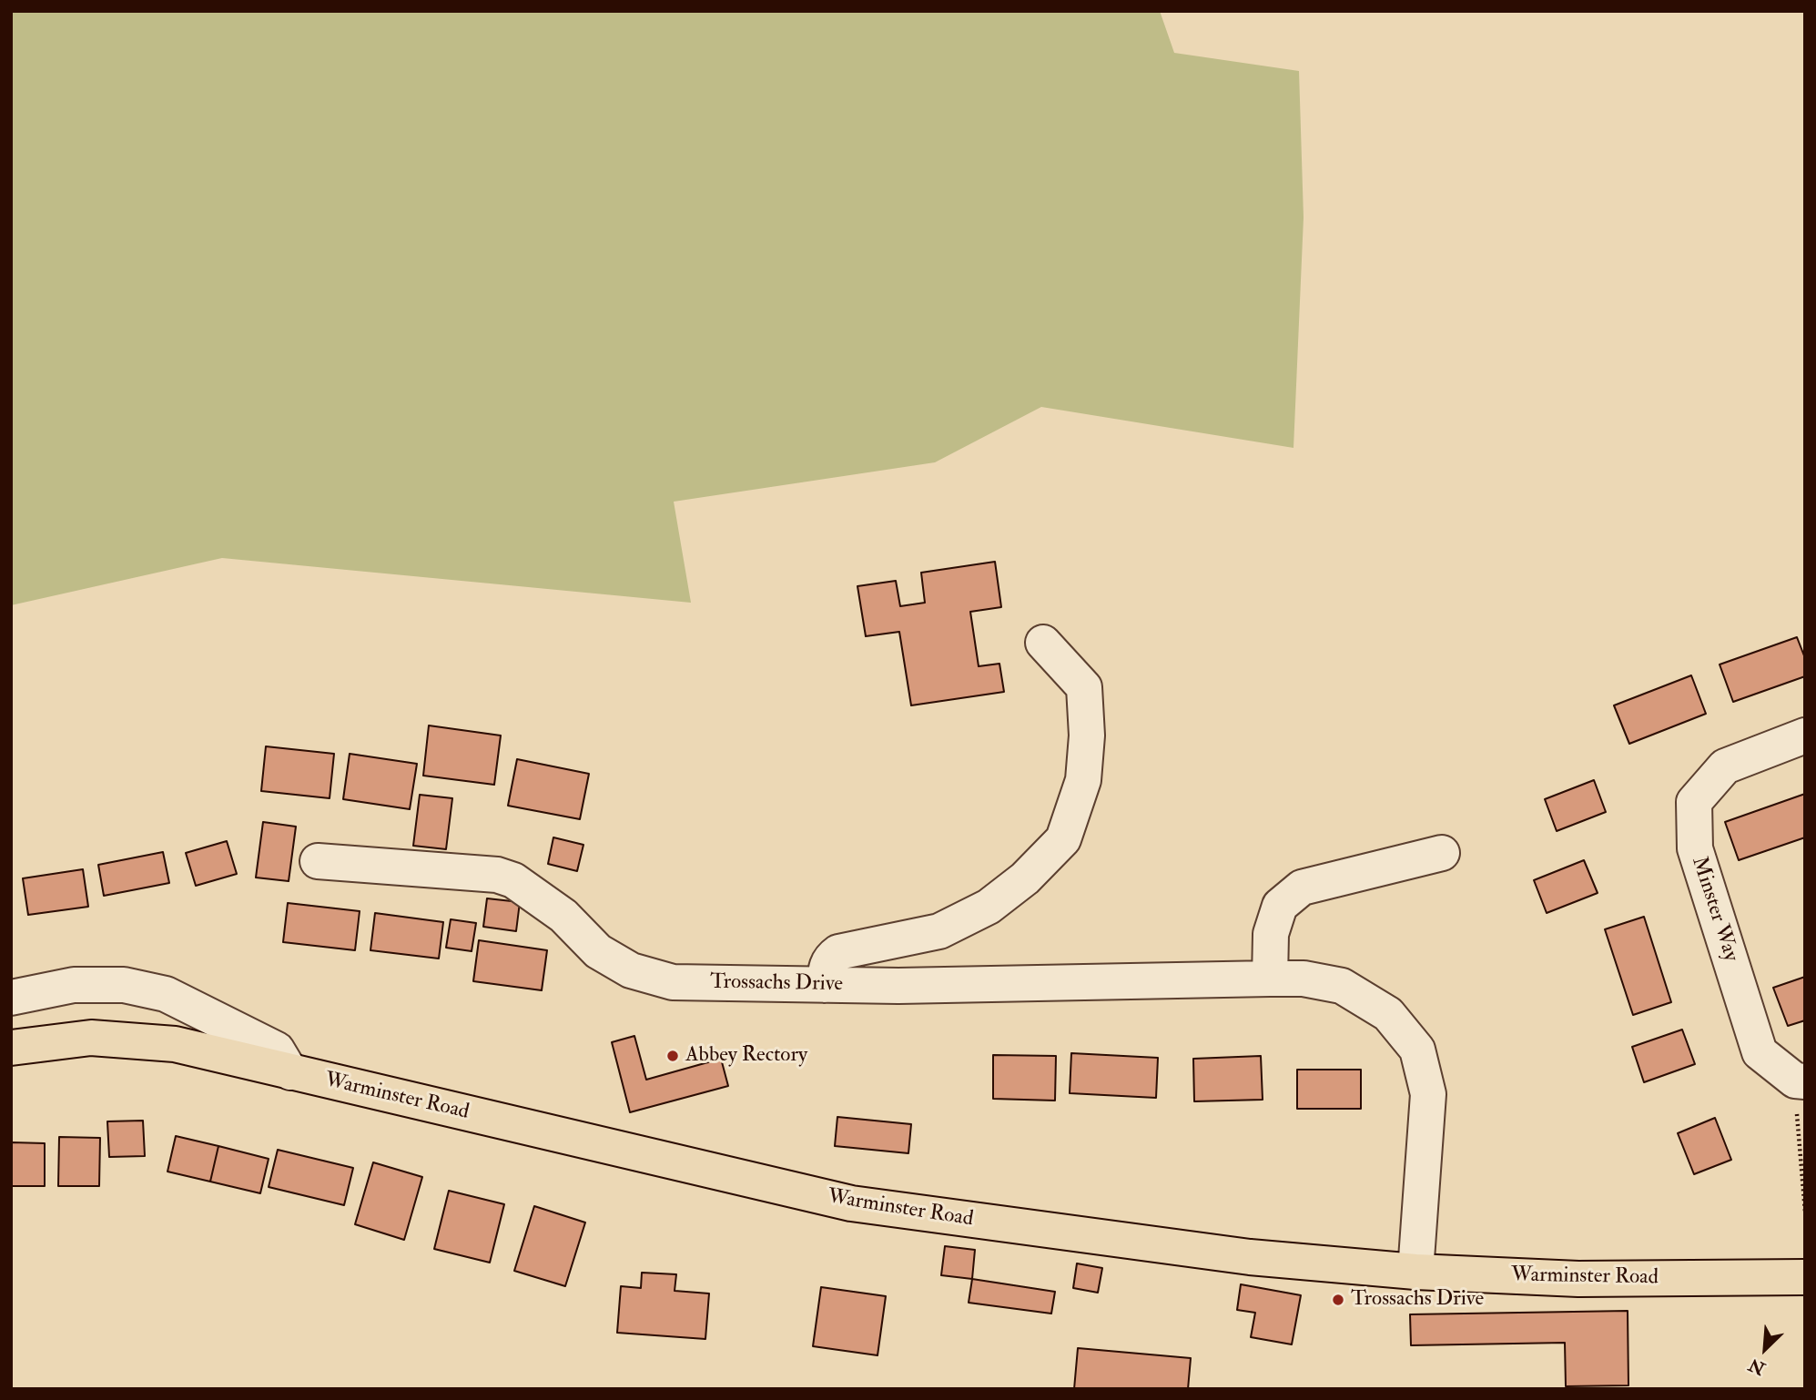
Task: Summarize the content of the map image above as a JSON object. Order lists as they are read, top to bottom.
{
  "streets": {
    "highway": ["Warminster Road"],
    "street": ["Minster Way", "Trossachs Drive"]
  },
  "crossings": [
    ["Trossachs Drive", "Warminster Road"]
  ],
  "places": ["Abbey Rectory", "Trossachs Drive"],
  "north": "bottom left"
}
